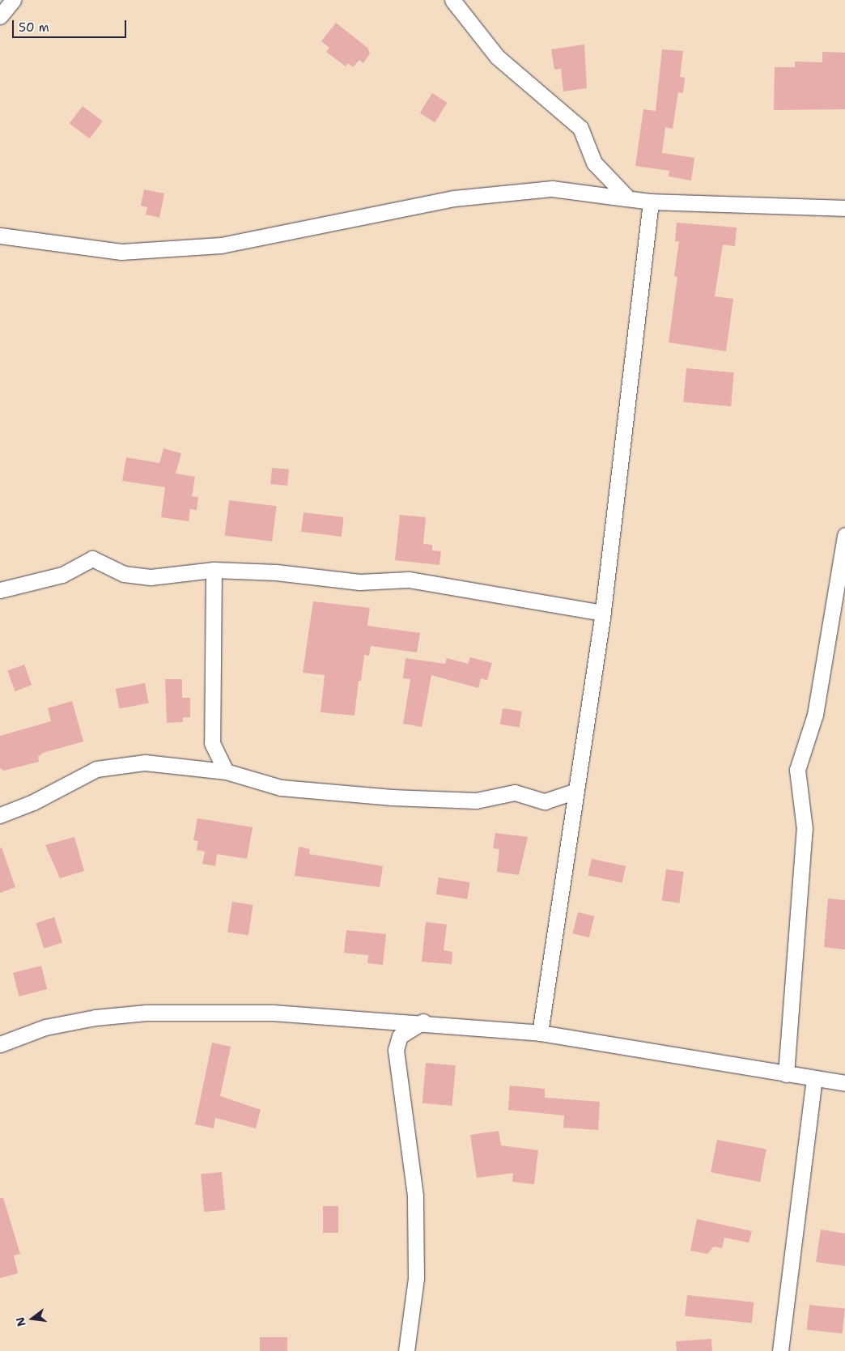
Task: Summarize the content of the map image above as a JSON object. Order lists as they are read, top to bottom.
{
  "scale_bar": "50 m",
  "north": "left"
}
